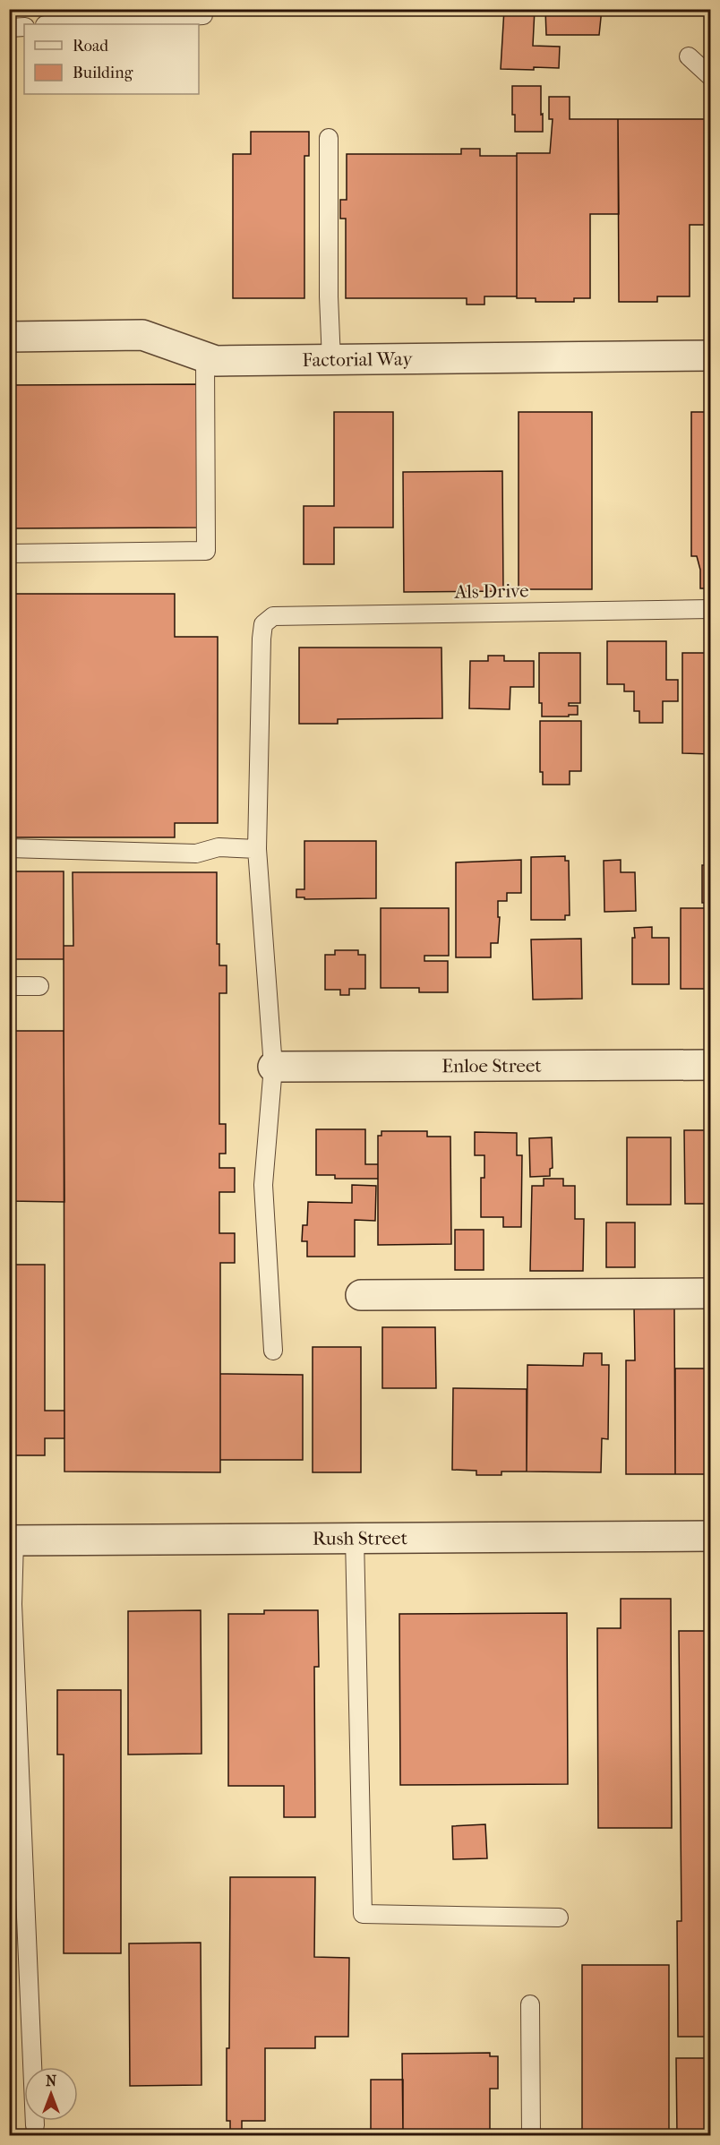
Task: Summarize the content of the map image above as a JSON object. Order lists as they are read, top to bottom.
{
  "streets": {
    "street": ["Factorial Way", "Enloe Street", "Rush Street"],
    "lane": ["Als Drive"]
  },
  "legend": ["Road", "Building"],
  "north": "top"
}
